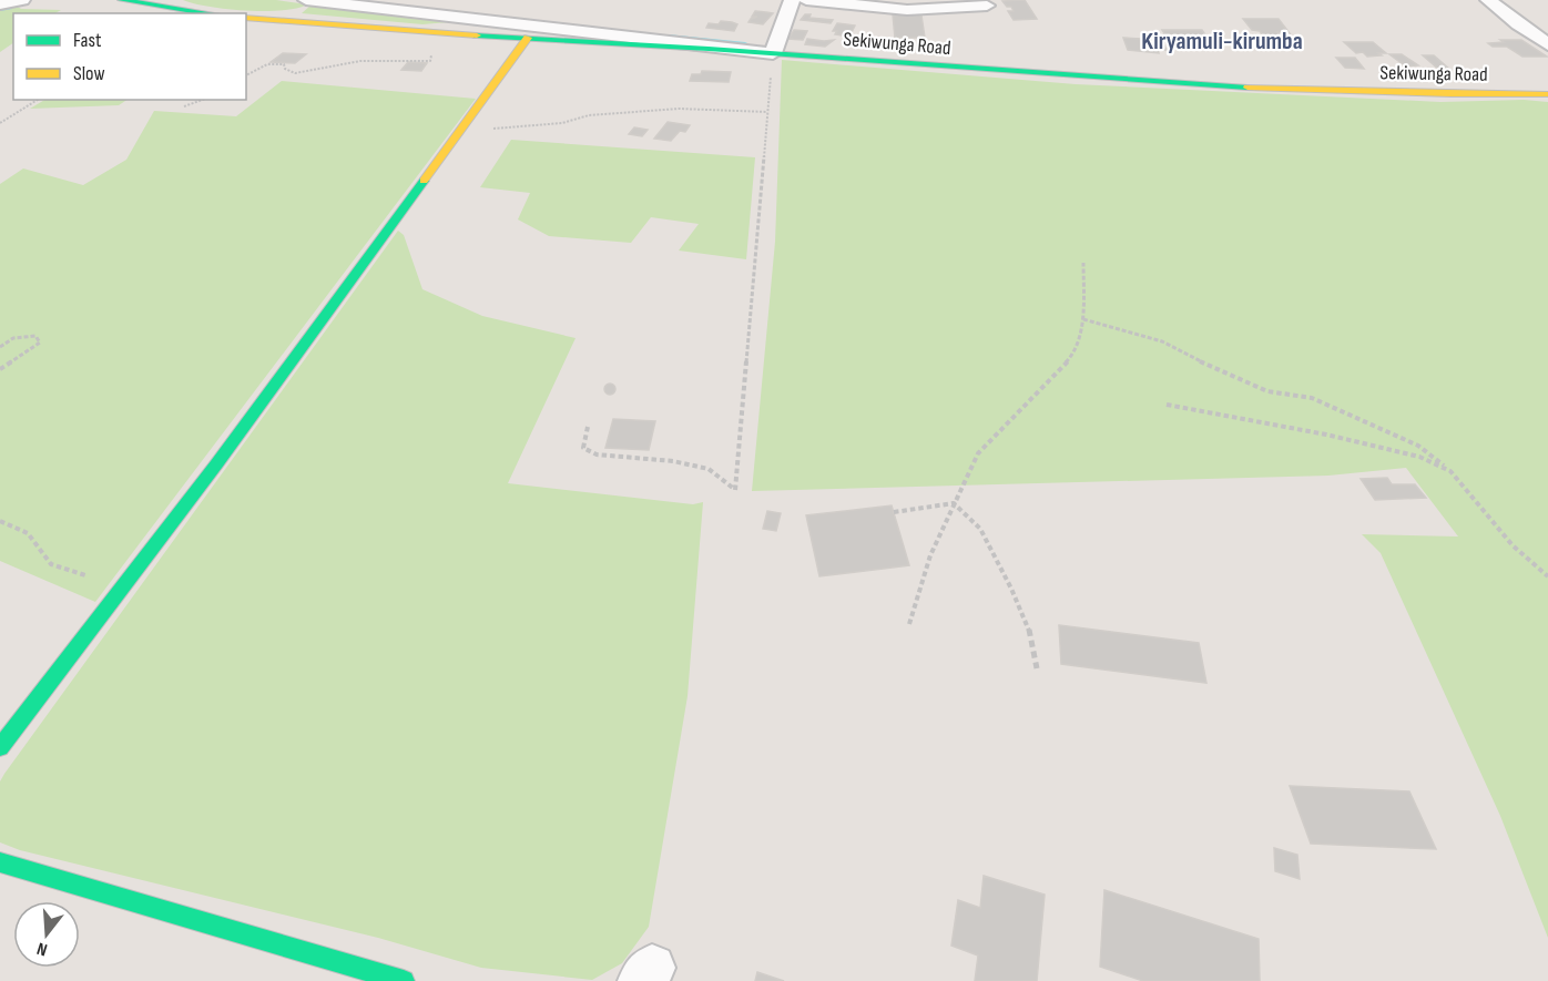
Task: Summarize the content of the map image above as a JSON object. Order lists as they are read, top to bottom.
{
  "streets": {
    "main road": ["Sekiwunga Road"]
  },
  "districts": ["Kiryamuli-kirumba"],
  "legend": ["Fast", "Slow"],
  "north": "bottom"
}
